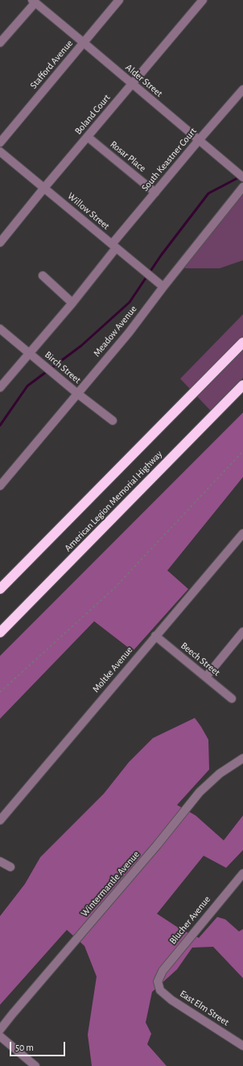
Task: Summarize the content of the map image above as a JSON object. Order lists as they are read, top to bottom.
{
  "streets": {
    "highway": ["American Legion Memorial Highway"],
    "street": [
      "Stafford Avenue",
      "Alder Street",
      "Boland Court",
      "Rosar Place",
      "South Keastner Court",
      "Willow Street",
      "Meadow Avenue",
      "Birch Street",
      "Beech Street",
      "Moltke Avenue",
      "Wintermantle Avenue",
      "Blucher Avenue",
      "East Elm Street"
    ]
  },
  "crossings": [
    ["Stafford Avenue", "Alder Street"],
    ["Alder Street", "Boland Court"],
    ["Alder Street", "South Keastner Court"],
    ["Boland Court", "Rosar Place"],
    ["Boland Court", "Willow Street"],
    ["Rosar Place", "South Keastner Court"],
    ["South Keastner Court", "Willow Street"],
    ["South Keastner Court", "Birch Street"],
    ["Willow Street", "Meadow Avenue"],
    ["Meadow Avenue", "Birch Street"],
    ["Beech Street", "Moltke Avenue"],
    ["Blucher Avenue", "East Elm Street"]
  ],
  "scale_bar": "50 m"
}
